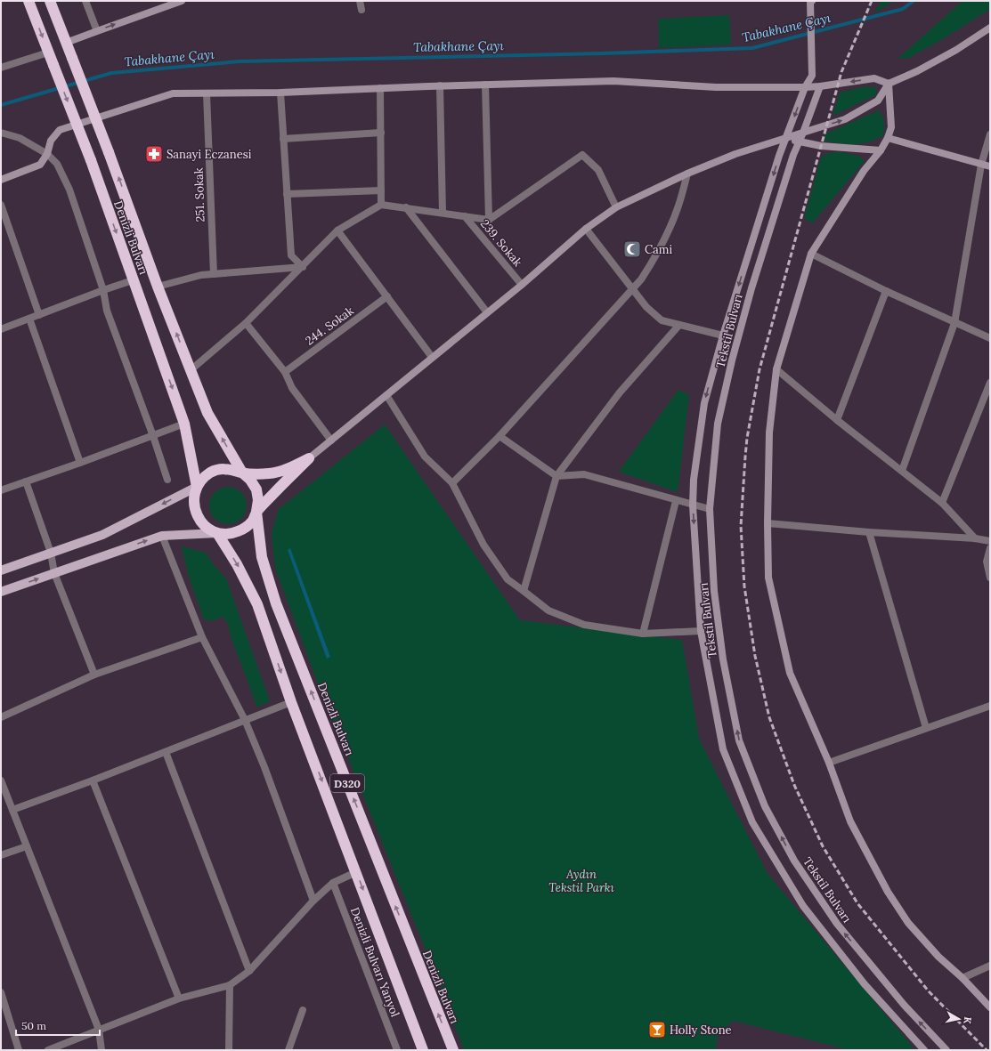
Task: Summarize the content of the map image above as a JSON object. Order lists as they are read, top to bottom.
{
  "streets": {
    "highway": ["Denizli Bulvarı", "D320"],
    "main road": ["Tekstil Bulvarı"],
    "street": [
      "251. Sokak",
      "239. Sokak",
      "244. Sokak",
      "Denizli Bulvarı Yanyol"
    ]
  },
  "crossings": [
    ["Denizli Bulvarı", "D320"]
  ],
  "water": ["Tabakhane Çayı"],
  "parks": ["Aydın Tekstil Parkı"],
  "places": {
    "pharmacy": ["Sanayi Eczanesi"],
    "mosque": ["Cami"],
    "bar": ["Holly Stone"]
  },
  "scale_bar": "50 m",
  "north": "right"
}
